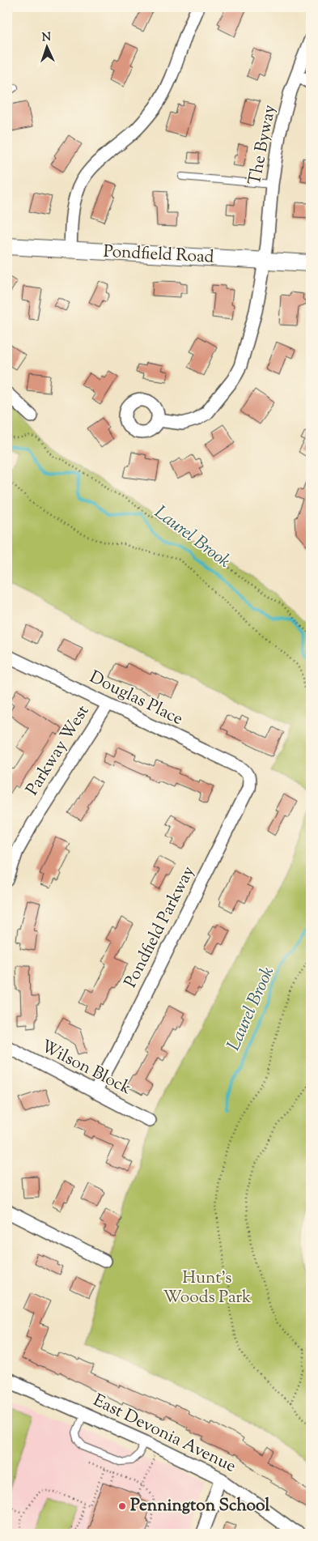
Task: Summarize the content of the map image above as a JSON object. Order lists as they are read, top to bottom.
{
  "streets": {
    "street": [
      "The Byway",
      "Pondfield Road",
      "Douglas Place",
      "Parkway West",
      "Pondfield Parkway",
      "Wilson Block",
      "East Devonia Avenue"
    ]
  },
  "crossings": [
    ["The Byway", "Pondfield Road"],
    ["Douglas Place", "Parkway West"],
    ["Douglas Place", "Pondfield Parkway"],
    ["Pondfield Parkway", "Wilson Block"]
  ],
  "water": ["Laurel Brook"],
  "parks": ["Hunt's Woods Park"],
  "places": ["Pennington School"],
  "north": "top"
}
